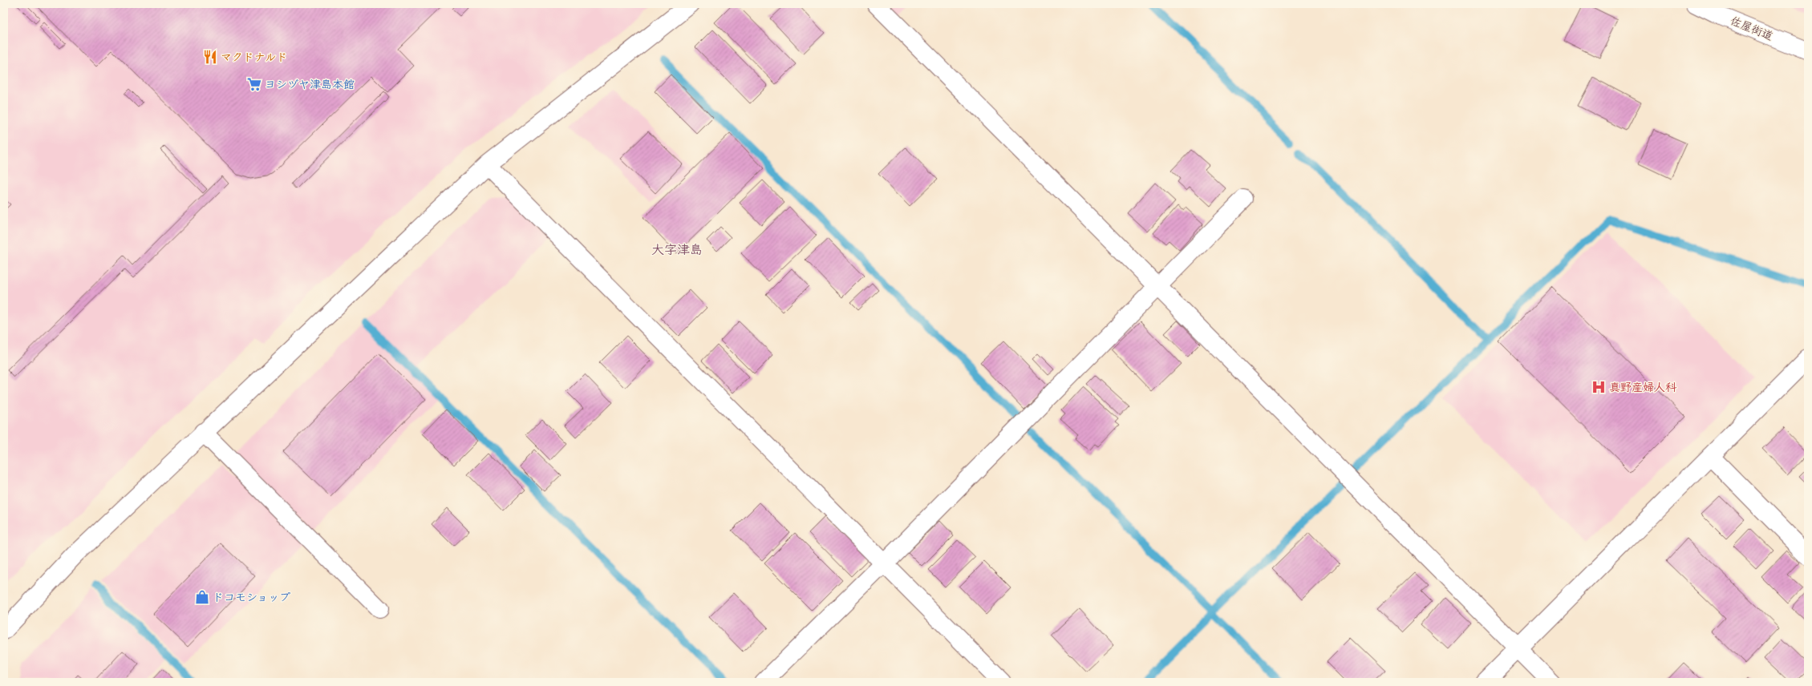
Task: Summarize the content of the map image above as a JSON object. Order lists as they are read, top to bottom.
{
  "streets": {
    "street": ["佐屋街道"]
  },
  "districts": ["大字津島"],
  "places": {
    "restaurant": ["マクドナルド"],
    "supermarket": ["ヨシヅヤ津島本館"],
    "hospital": ["真野産婦人科"],
    "shop": ["ドコモショップ"]
  }
}
